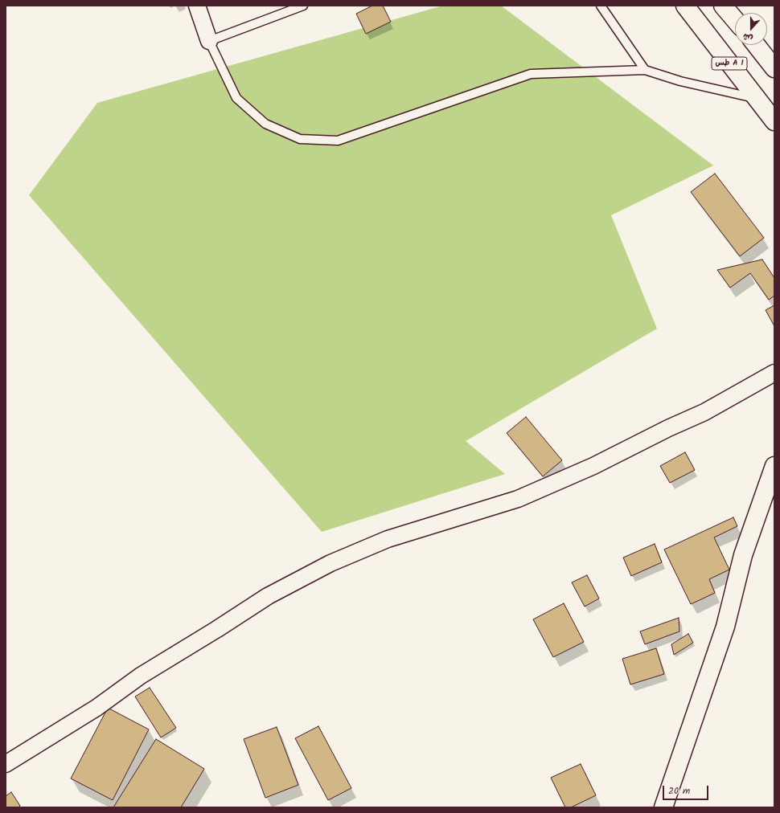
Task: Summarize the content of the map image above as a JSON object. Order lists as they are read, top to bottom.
{
  "streets": {
    "main road": ["طس A 1"]
  },
  "scale_bar": "20 m",
  "north": "bottom"
}
